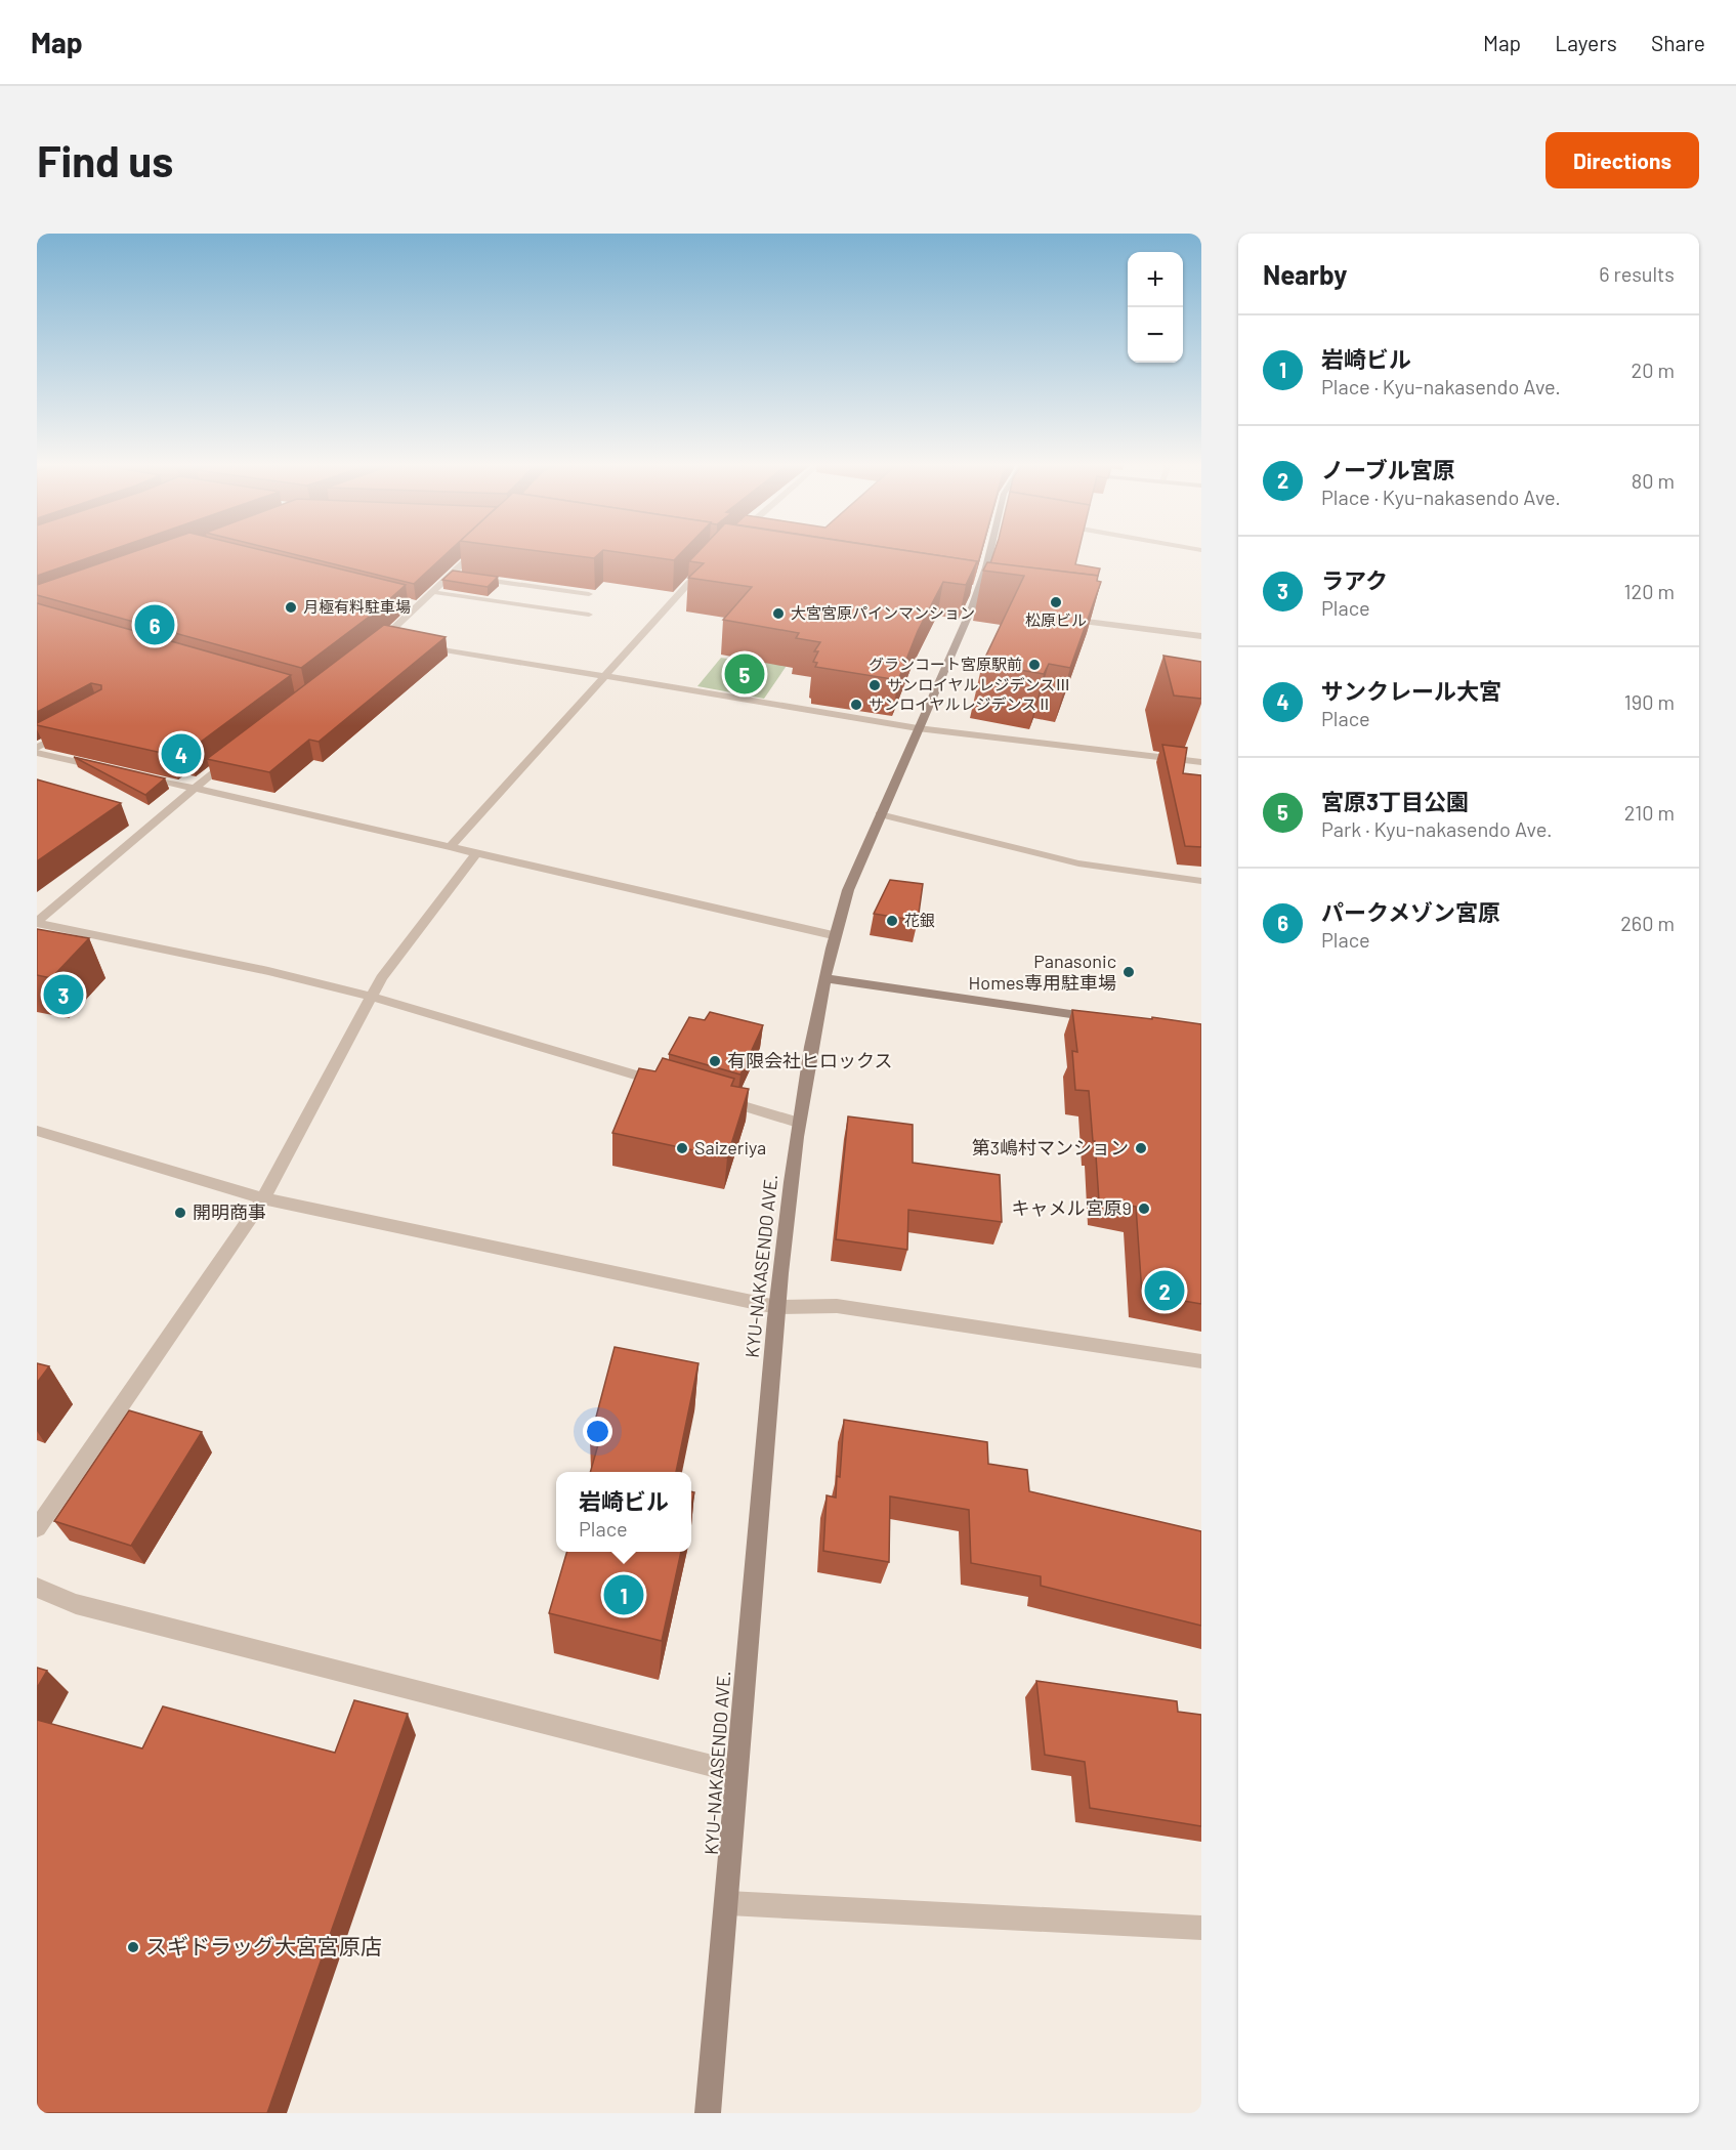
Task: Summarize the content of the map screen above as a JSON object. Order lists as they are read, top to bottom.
{
  "streets": {
    "main road": ["KYU-NAKASENDO AVE."]
  },
  "places": [
    "松原ビル",
    "月極有料駐車場",
    "大宮宮原パインマンション",
    "グランコート宮原駅前",
    "サンロイヤルレジデンスⅢ",
    "サンロイヤルレジデンスⅡ",
    "花銀",
    "Panasonic Homes専用駐車場",
    "有限会社ヒロックス",
    "Saizeriya",
    "第3嶋村マンション",
    "キャメル宮原9",
    "開明商事",
    "スギドラッグ大宮宮原店"
  ],
  "page": {
    "header": "Map",
    "nav": ["Map", "Layers", "Share"],
    "buttons": "Directions",
    "title": "Find us",
    "heading": ["Nearby", "6 results"],
    "map_buttons": ["+", "−"],
    "list": [
      {
        "mark": "1",
        "name": "岩崎ビル",
        "note": "Place · Kyu-nakasendo Ave.",
        "value": "20 m"
      },
      {
        "mark": "2",
        "name": "ノーブル宮原",
        "note": "Place · Kyu-nakasendo Ave.",
        "value": "80 m"
      },
      {
        "mark": "3",
        "name": "ラアク",
        "note": "Place",
        "value": "120 m"
      },
      {
        "mark": "4",
        "name": "サンクレール大宮",
        "note": "Place",
        "value": "190 m"
      },
      {
        "mark": "5",
        "name": "宮原3丁目公園",
        "note": "Park · Kyu-nakasendo Ave.",
        "value": "210 m"
      },
      {
        "mark": "6",
        "name": "パークメゾン宮原",
        "note": "Place",
        "value": "260 m"
      }
    ],
    "pins": [
      "6",
      "5",
      "4",
      "3",
      "2",
      "1"
    ],
    "popup": ["岩崎ビル", "Place"]
  }
}
